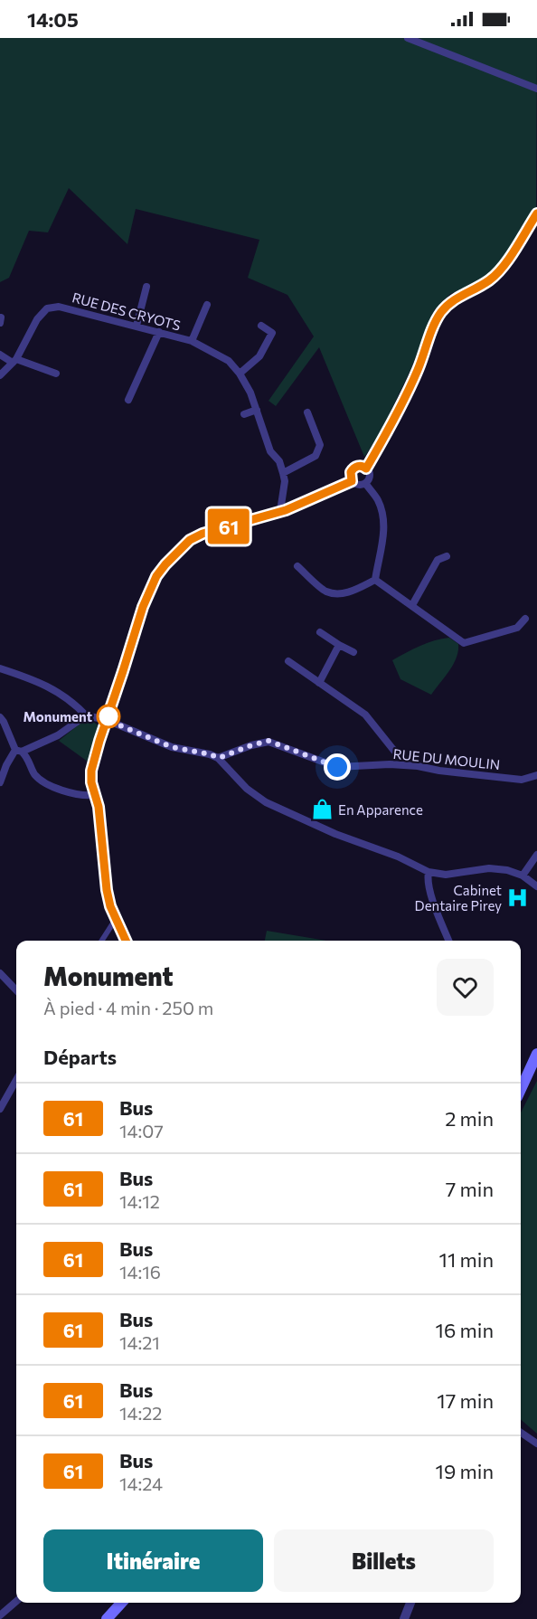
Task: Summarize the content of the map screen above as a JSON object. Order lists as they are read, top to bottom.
{
  "streets": {
    "street": ["RUE DES CRYOTS", "RUE DU MOULIN"]
  },
  "places": {
    "other": ["Monument"],
    "shop": ["En Apparence"],
    "hospital": ["Cabinet Dentaire Pirey"]
  },
  "lines": ["bus line 61"],
  "page": {
    "status": "14:05",
    "on_map": "61",
    "heading": [
      ["Monument", "À pied · 4 min · 250 m"],
      "Départs"
    ],
    "list": [
      {
        "mark": "61",
        "name": "Bus",
        "note": "14:07",
        "value": "2 min"
      },
      {
        "mark": "61",
        "name": "Bus",
        "note": "14:12",
        "value": "7 min"
      },
      {
        "mark": "61",
        "name": "Bus",
        "note": "14:16",
        "value": "11 min"
      },
      {
        "mark": "61",
        "name": "Bus",
        "note": "14:21",
        "value": "16 min"
      },
      {
        "mark": "61",
        "name": "Bus",
        "note": "14:22",
        "value": "17 min"
      },
      {
        "mark": "61",
        "name": "Bus",
        "note": "14:24",
        "value": "19 min"
      }
    ],
    "buttons": ["Itinéraire", "Billets"]
  }
}
